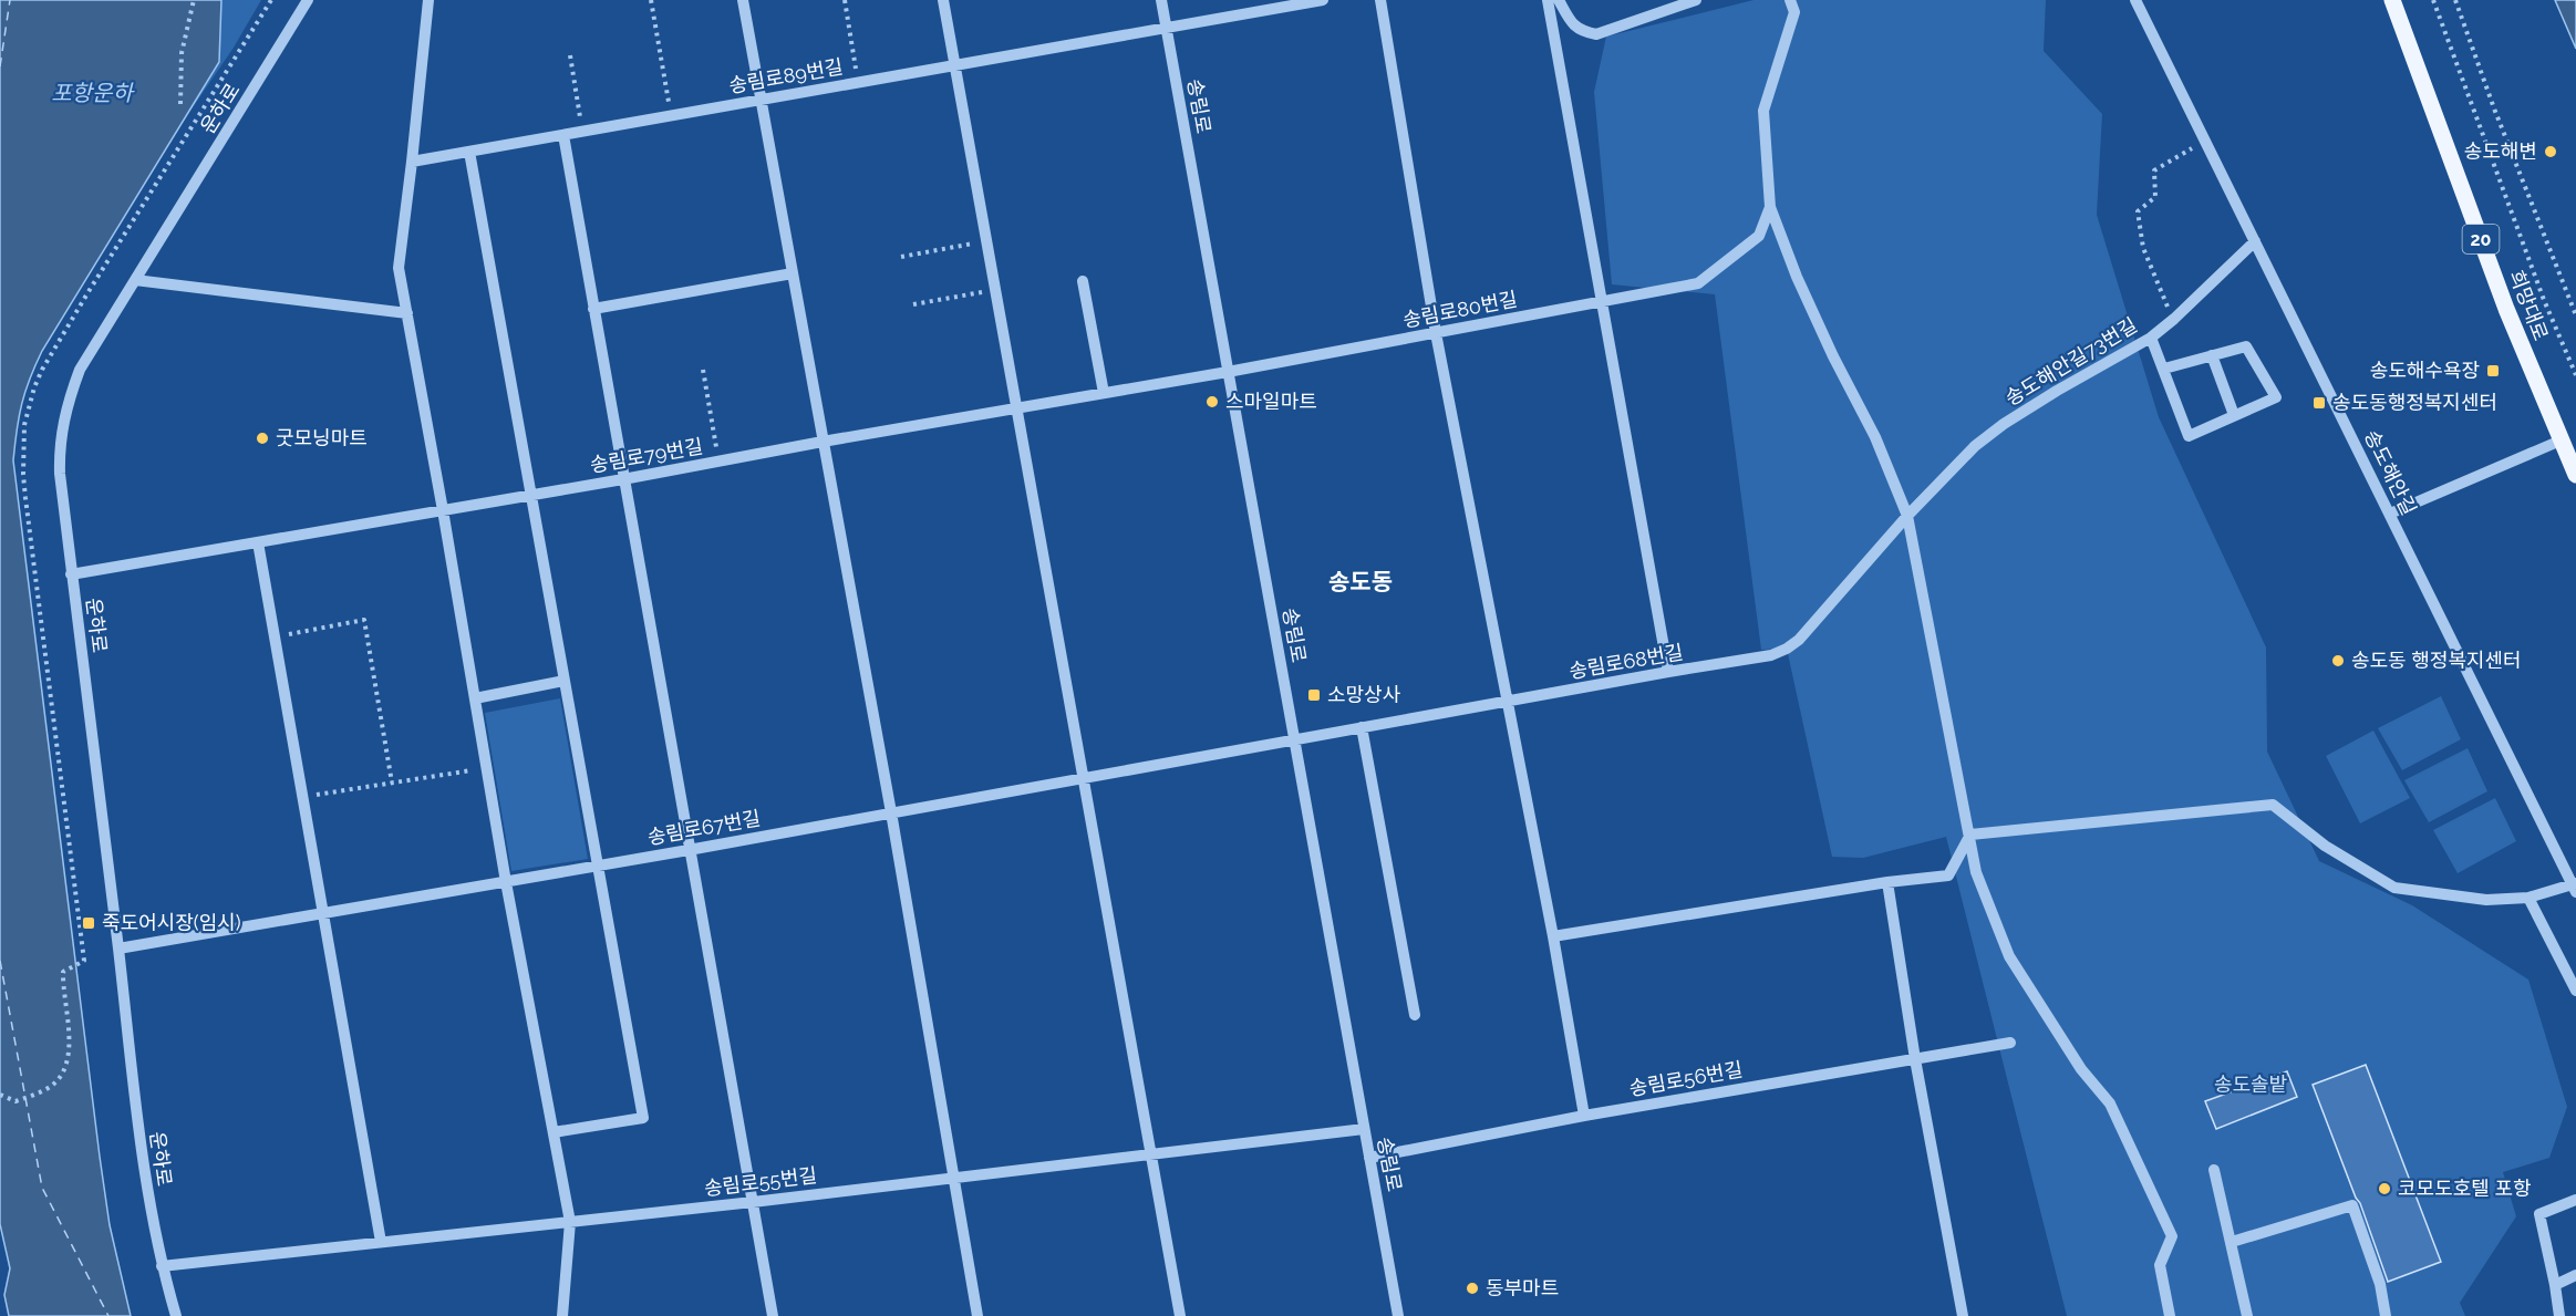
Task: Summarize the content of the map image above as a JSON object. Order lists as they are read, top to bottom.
{
  "streets": {
    "main road": ["20", "희망대로"],
    "street": [
      "송림로89번길",
      "송림로",
      "운하로",
      "송림로80번길",
      "송도해안길73번길",
      "송림로79번길",
      "송도해안길",
      "송림로68번길",
      "송림로67번길",
      "송림로56번길",
      "송림로55번길"
    ]
  },
  "crossings": [
    ["송림로89번길", "송림로"],
    ["송림로", "송림로80번길"],
    ["송림로", "송림로79번길"],
    ["송림로", "송림로68번길"],
    ["송림로", "송림로67번길"],
    ["송림로", "송림로56번길"],
    ["송림로", "송림로55번길"],
    ["운하로", "송림로79번길"],
    ["운하로", "송림로67번길"],
    ["운하로", "송림로55번길"],
    ["송림로80번길", "송림로79번길"],
    ["송도해안길73번길", "송도해안길"],
    ["송도해안길73번길", "송림로68번길"],
    ["송림로68번길", "송림로67번길"]
  ],
  "districts": ["송도동"],
  "water": ["포항운하"],
  "parks": ["송도솔밭"],
  "places": {
    "other": [
      "송도해변",
      "스마일마트",
      "굿모닝마트",
      "송도동 행정복지센터",
      "코모도호텔 포항",
      "동부마트"
    ],
    "transit": [
      "송도해수욕장",
      "송도동행정복지센터",
      "소망상사",
      "죽도어시장(임시)"
    ]
  }
}
